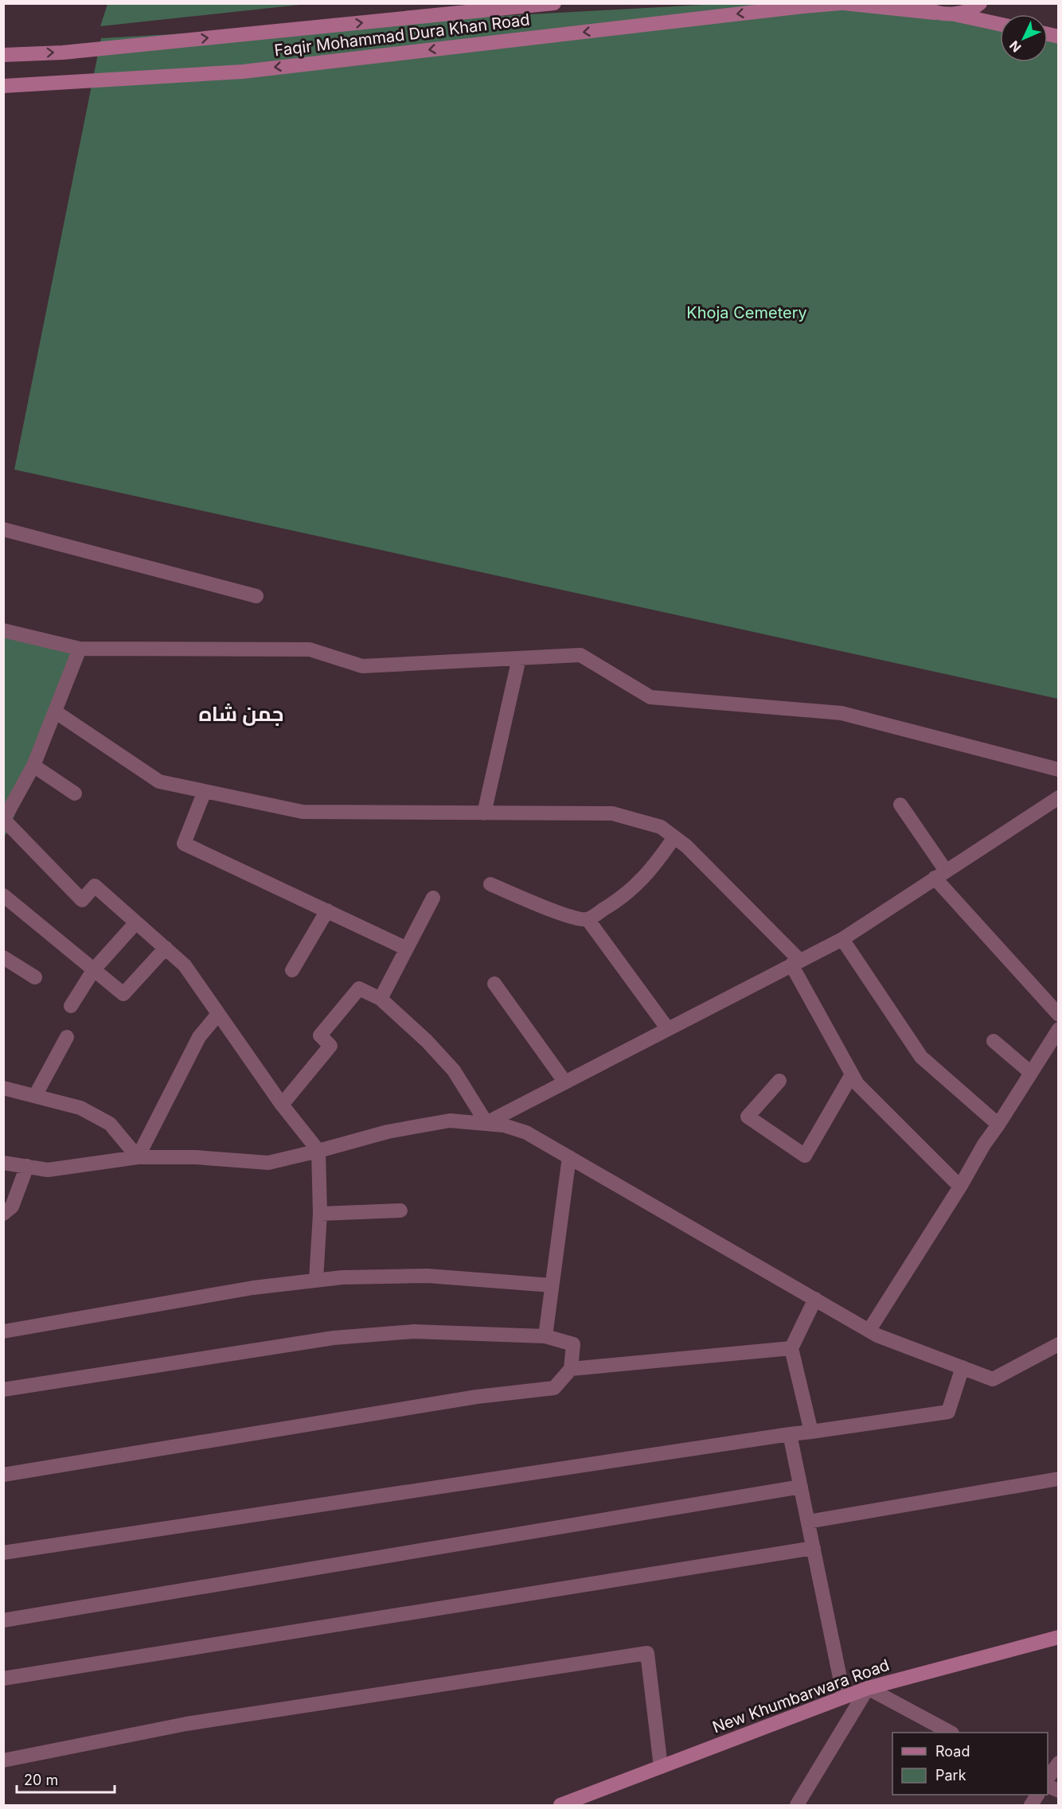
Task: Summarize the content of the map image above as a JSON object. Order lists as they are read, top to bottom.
{
  "streets": {
    "main road": ["Faqir Mohammad Dura Khan Road", "New Khumbarwara Road"]
  },
  "districts": ["جمن شاہ"],
  "parks": ["Khoja Cemetery"],
  "legend": ["Road", "Park"],
  "scale_bar": "20 m",
  "north": "bottom left"
}
